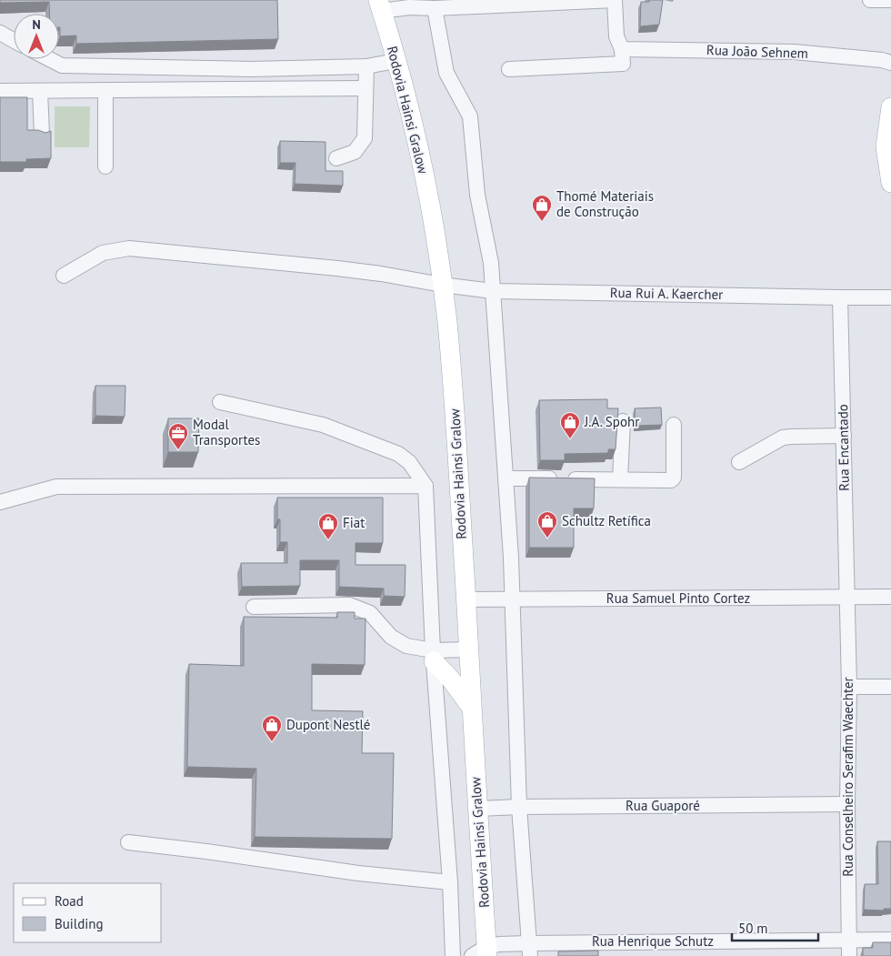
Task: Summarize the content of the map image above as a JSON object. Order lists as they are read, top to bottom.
{
  "streets": {
    "main road": ["Rodovia Hainsi Gralow"],
    "street": [
      "Rua João Sehnem",
      "Rua Rui A. Kaercher",
      "Rua Encantado",
      "Rua Samuel Pinto Cortez",
      "Rua Conselheiro Serafim Waechter",
      "Rua Guaporé",
      "Rua Henrique Schutz"
    ]
  },
  "crossings": [
    ["Rodovia Hainsi Gralow", "Rua Rui A. Kaercher"],
    ["Rodovia Hainsi Gralow", "Rua Samuel Pinto Cortez"],
    ["Rodovia Hainsi Gralow", "Rua Guaporé"],
    ["Rodovia Hainsi Gralow", "Rua Henrique Schutz"],
    ["Rua Rui A. Kaercher", "Rua Encantado"],
    ["Rua Encantado", "Rua Samuel Pinto Cortez"],
    ["Rua Encantado", "Rua Conselheiro Serafim Waechter"],
    ["Rua Samuel Pinto Cortez", "Rua Conselheiro Serafim Waechter"],
    ["Rua Conselheiro Serafim Waechter", "Rua Guaporé"],
    ["Rua Conselheiro Serafim Waechter", "Rua Henrique Schutz"]
  ],
  "places": {
    "shop": [
      "Thomé Materiais de Construção",
      "J.A. Spohr",
      "Schultz Retífica",
      "Fiat",
      "Dupont Nestlé"
    ],
    "office": ["Modal Transportes"]
  },
  "legend": ["Road", "Building"],
  "scale_bar": "50 m",
  "north": "top"
}
